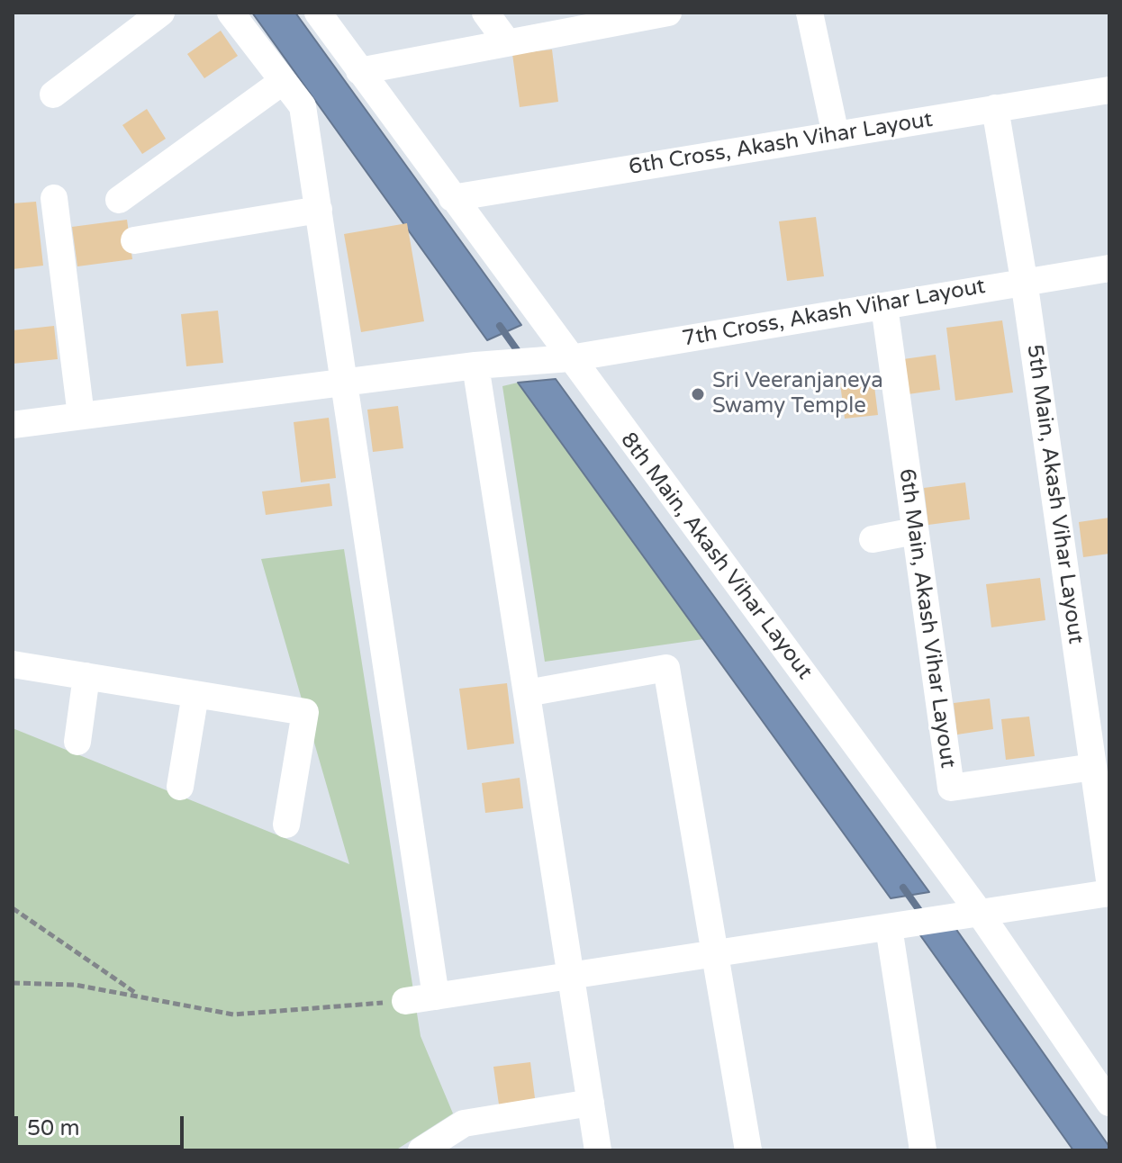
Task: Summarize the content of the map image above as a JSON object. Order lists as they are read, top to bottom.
{
  "streets": {
    "street": [
      "6th Cross, Akash Vihar Layout",
      "7th Cross, Akash Vihar Layout",
      "5th Main, Akash Vihar Layout",
      "8th Main, Akash Vihar Layout",
      "6th Main, Akash Vihar Layout"
    ]
  },
  "crossings": [
    ["6th Cross, Akash Vihar Layout", "5th Main, Akash Vihar Layout"],
    ["6th Cross, Akash Vihar Layout", "8th Main, Akash Vihar Layout"],
    ["7th Cross, Akash Vihar Layout", "5th Main, Akash Vihar Layout"],
    ["7th Cross, Akash Vihar Layout", "8th Main, Akash Vihar Layout"],
    ["7th Cross, Akash Vihar Layout", "6th Main, Akash Vihar Layout"],
    ["5th Main, Akash Vihar Layout", "6th Main, Akash Vihar Layout"]
  ],
  "places": ["Sri Veeranjaneya Swamy Temple"],
  "scale_bar": "50 m"
}
